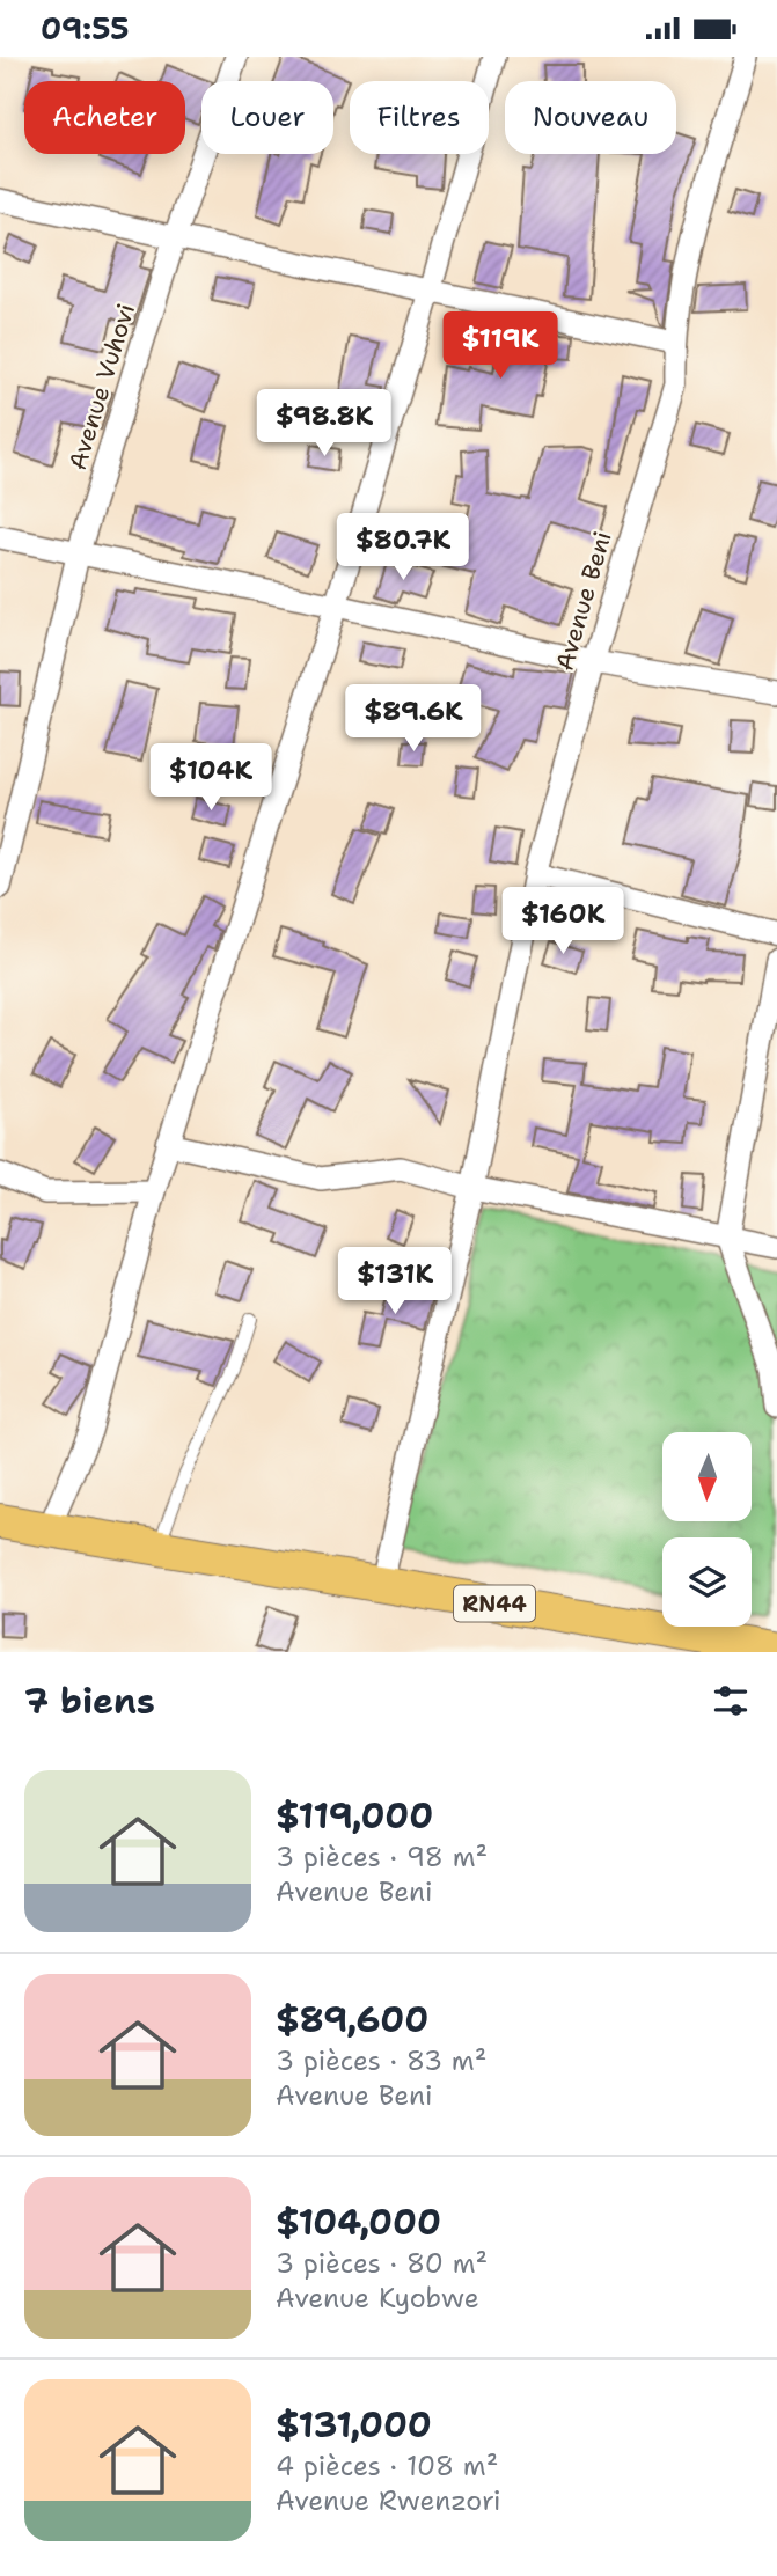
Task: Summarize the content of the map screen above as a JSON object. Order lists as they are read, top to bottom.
{
  "streets": {
    "main road": ["RN44"],
    "street": ["Avenue Vuhovi", "Avenue Beni"]
  },
  "crossings": [
    ["Avenue Beni", "RN44"]
  ],
  "north": "bottom",
  "page": {
    "status": "09:55",
    "chip": [
      "Acheter",
      "Louer",
      "Filtres",
      "Nouveau"
    ],
    "price": [
      "$119K",
      "$98.8K",
      "$80.7K",
      "$89.6K",
      "$104K",
      "$160K",
      "$131K"
    ],
    "heading": "7 biens",
    "list": [
      {
        "name": "$119,000",
        "note": "3 pièces · 98 m² · Avenue Beni"
      },
      {
        "name": "$89,600",
        "note": "3 pièces · 83 m² · Avenue Beni"
      },
      {
        "name": "$104,000",
        "note": "3 pièces · 80 m² · Avenue Kyobwe"
      },
      {
        "name": "$131,000",
        "note": "4 pièces · 108 m² · Avenue Rwenzori"
      }
    ]
  }
}
